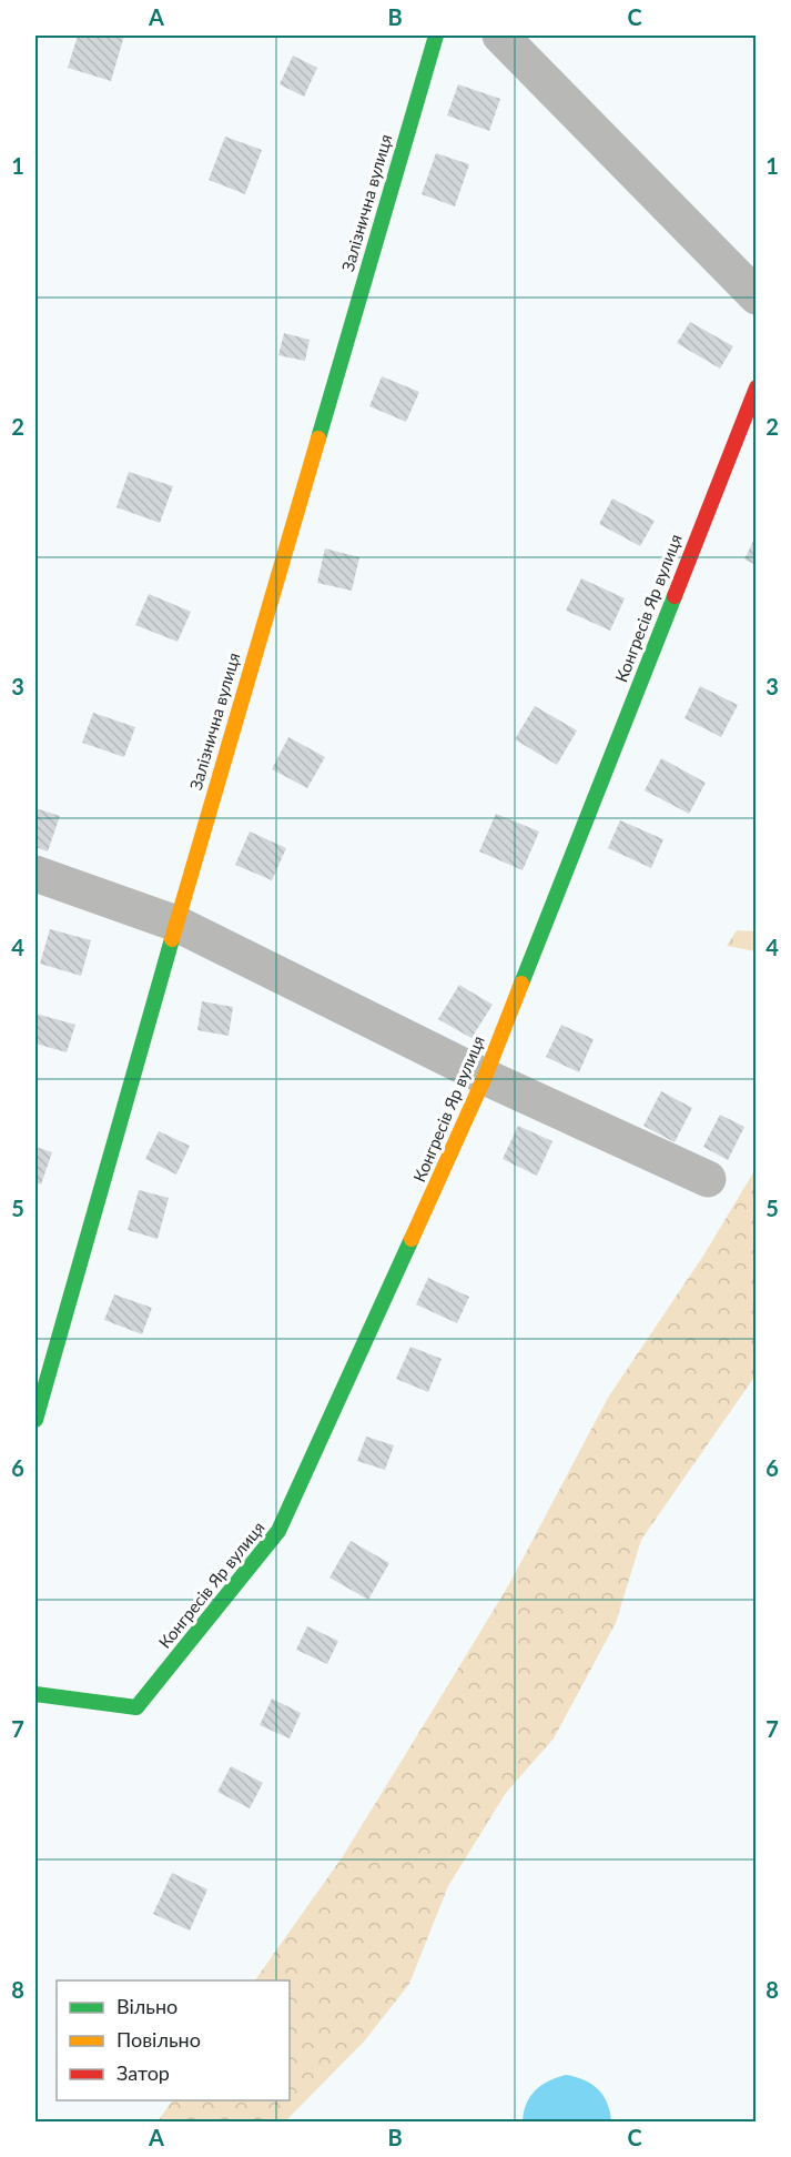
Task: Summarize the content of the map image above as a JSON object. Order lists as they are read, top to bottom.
{
  "streets": {
    "street": ["Залізнична вулиця", "Конгресів Яр вулиця"]
  },
  "legend": ["Вільно", "Повільно", "Затор"],
  "grid": {
    "columns": ["A", "B", "C"],
    "rows": [
      "1",
      "2",
      "3",
      "4",
      "5",
      "6",
      "7",
      "8"
    ]
  }
}
